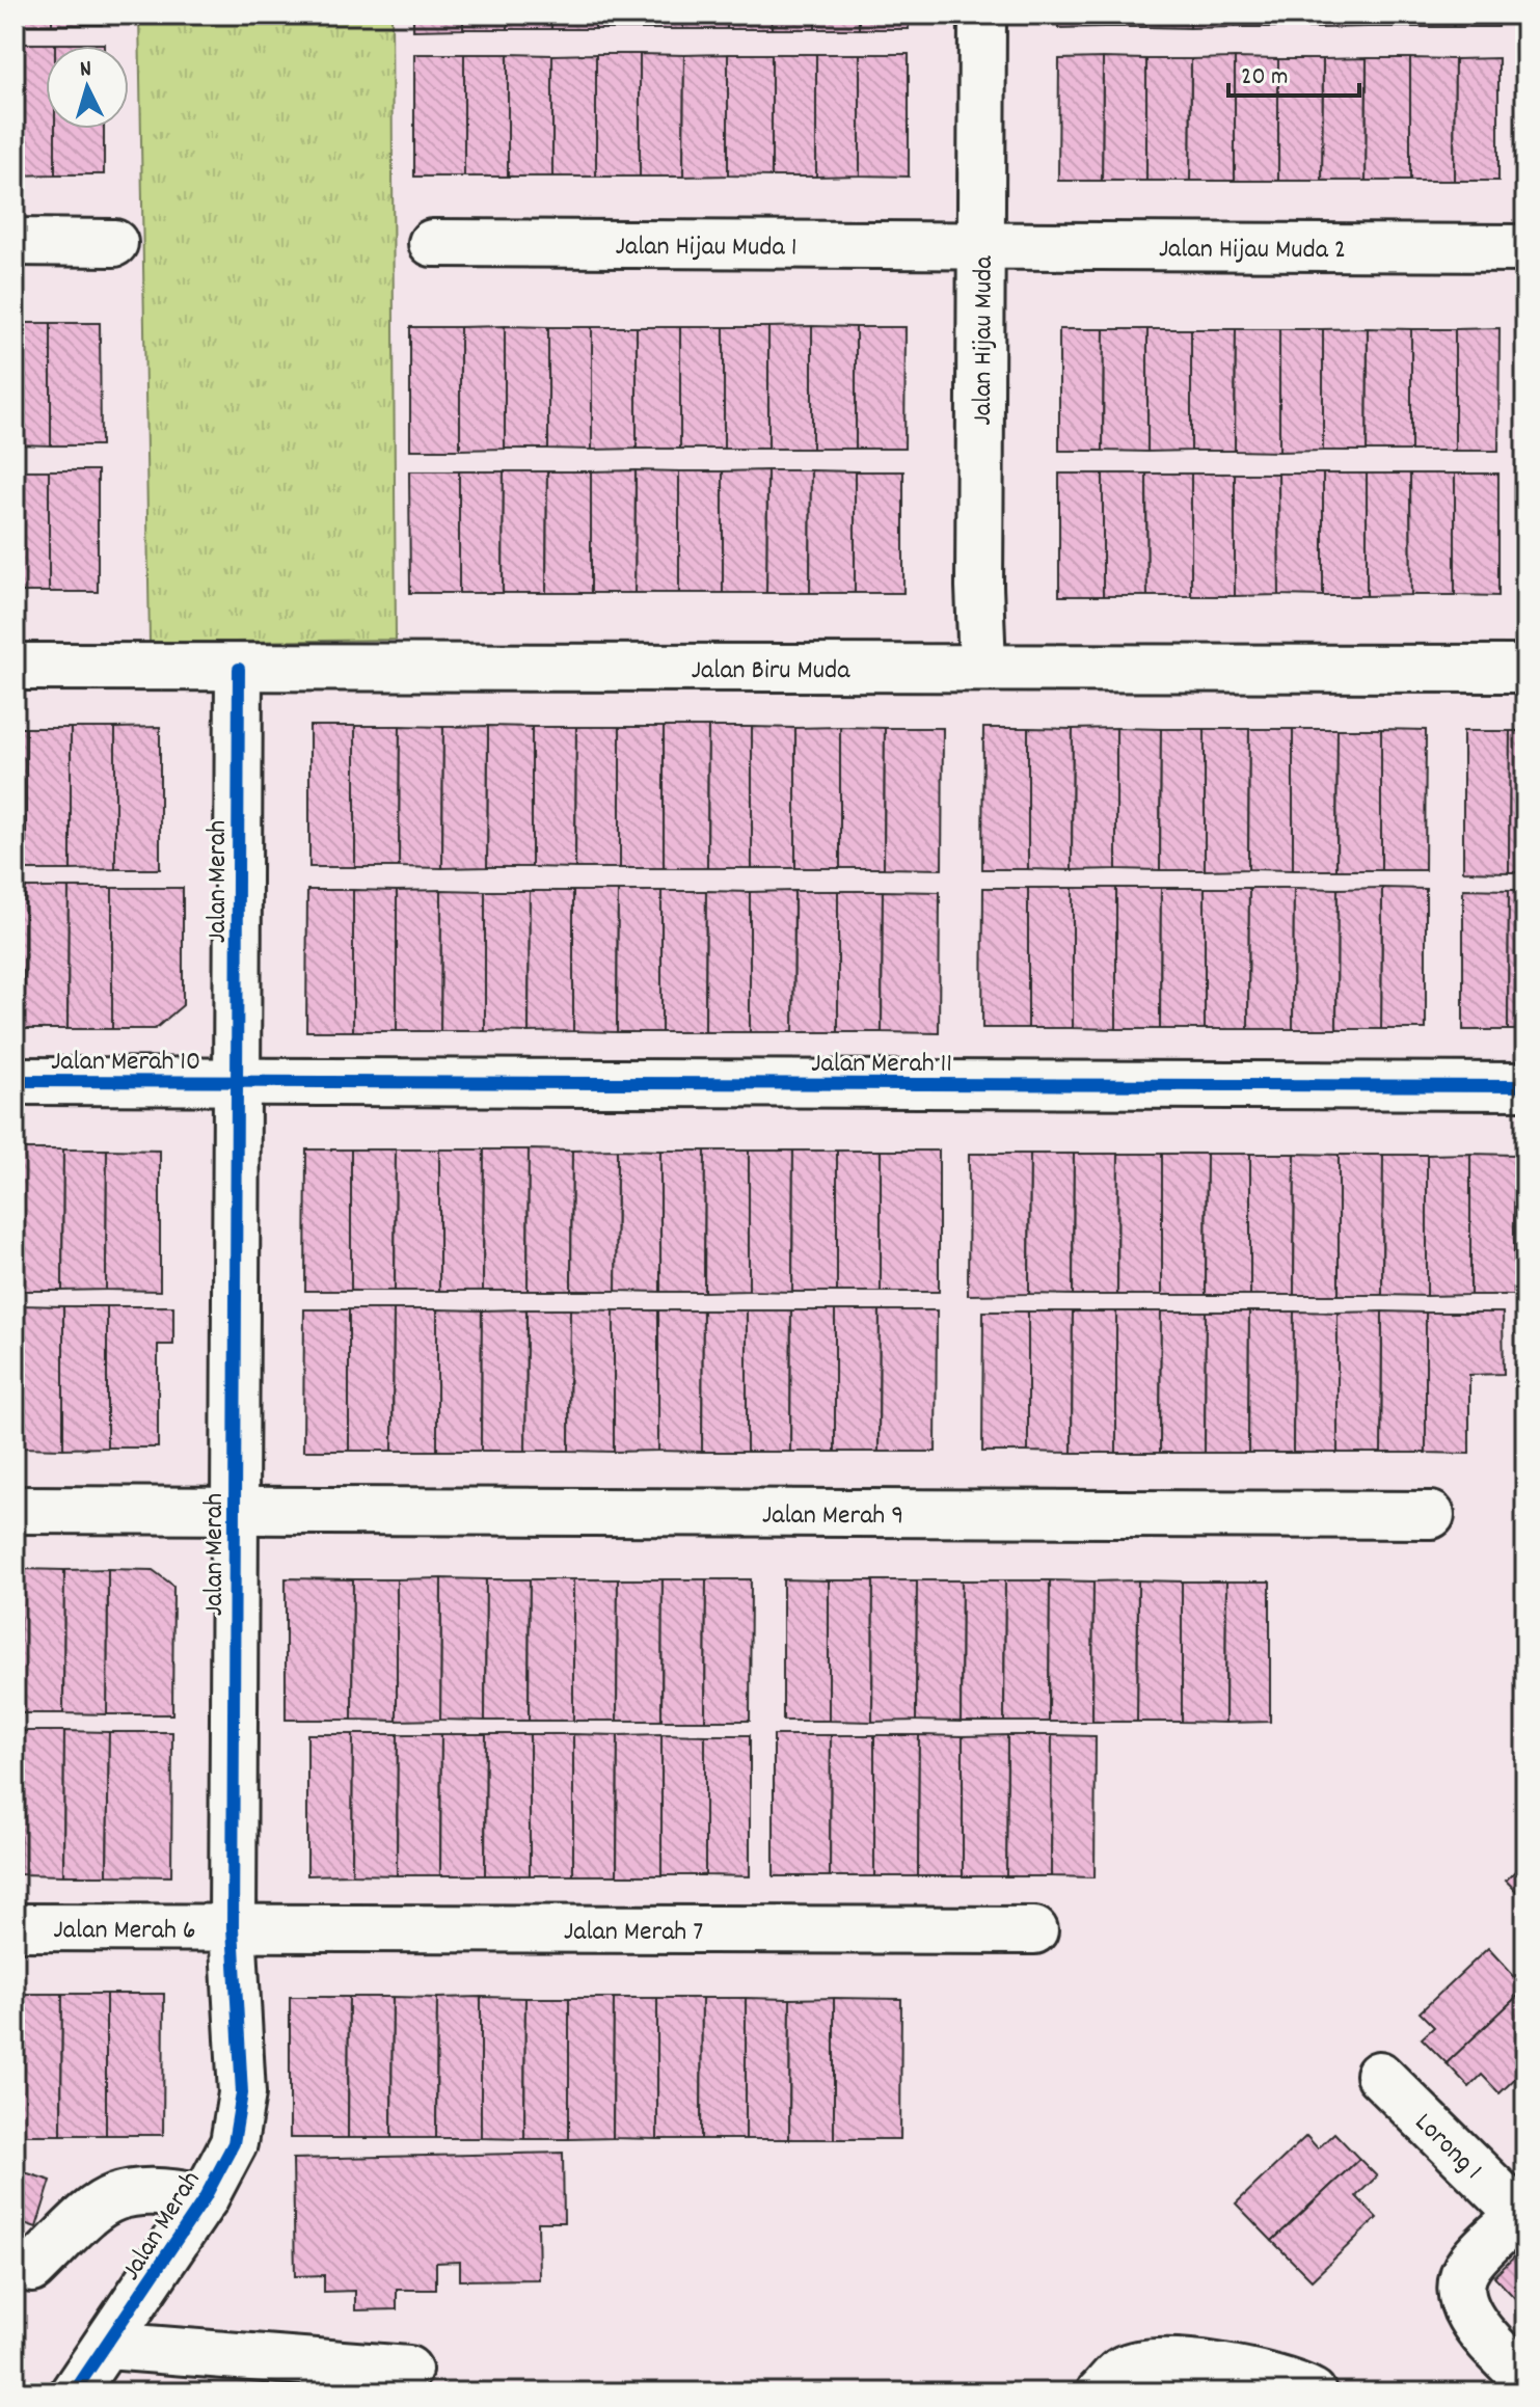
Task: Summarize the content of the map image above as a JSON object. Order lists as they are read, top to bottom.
{
  "streets": {
    "street": [
      "Jalan Hijau Muda 1",
      "Jalan Hijau Muda 2",
      "Jalan Hijau Muda",
      "Jalan Biru Muda",
      "Jalan Merah",
      "Jalan Merah 10",
      "Jalan Merah 11",
      "Jalan Merah 9",
      "Jalan Merah 6",
      "Jalan Merah 7",
      "Lorong 1"
    ]
  },
  "crossings": [
    ["Jalan Hijau Muda 1", "Jalan Hijau Muda 2"],
    ["Jalan Hijau Muda 1", "Jalan Hijau Muda"],
    ["Jalan Hijau Muda 2", "Jalan Hijau Muda"],
    ["Jalan Hijau Muda", "Jalan Biru Muda"],
    ["Jalan Biru Muda", "Jalan Merah"],
    ["Jalan Merah", "Jalan Merah 10"],
    ["Jalan Merah", "Jalan Merah 11"],
    ["Jalan Merah", "Jalan Merah 9"],
    ["Jalan Merah", "Jalan Merah 6"],
    ["Jalan Merah", "Jalan Merah 7"],
    ["Jalan Merah 10", "Jalan Merah 11"],
    ["Jalan Merah 6", "Jalan Merah 7"]
  ],
  "scale_bar": "20 m",
  "north": "top"
}
